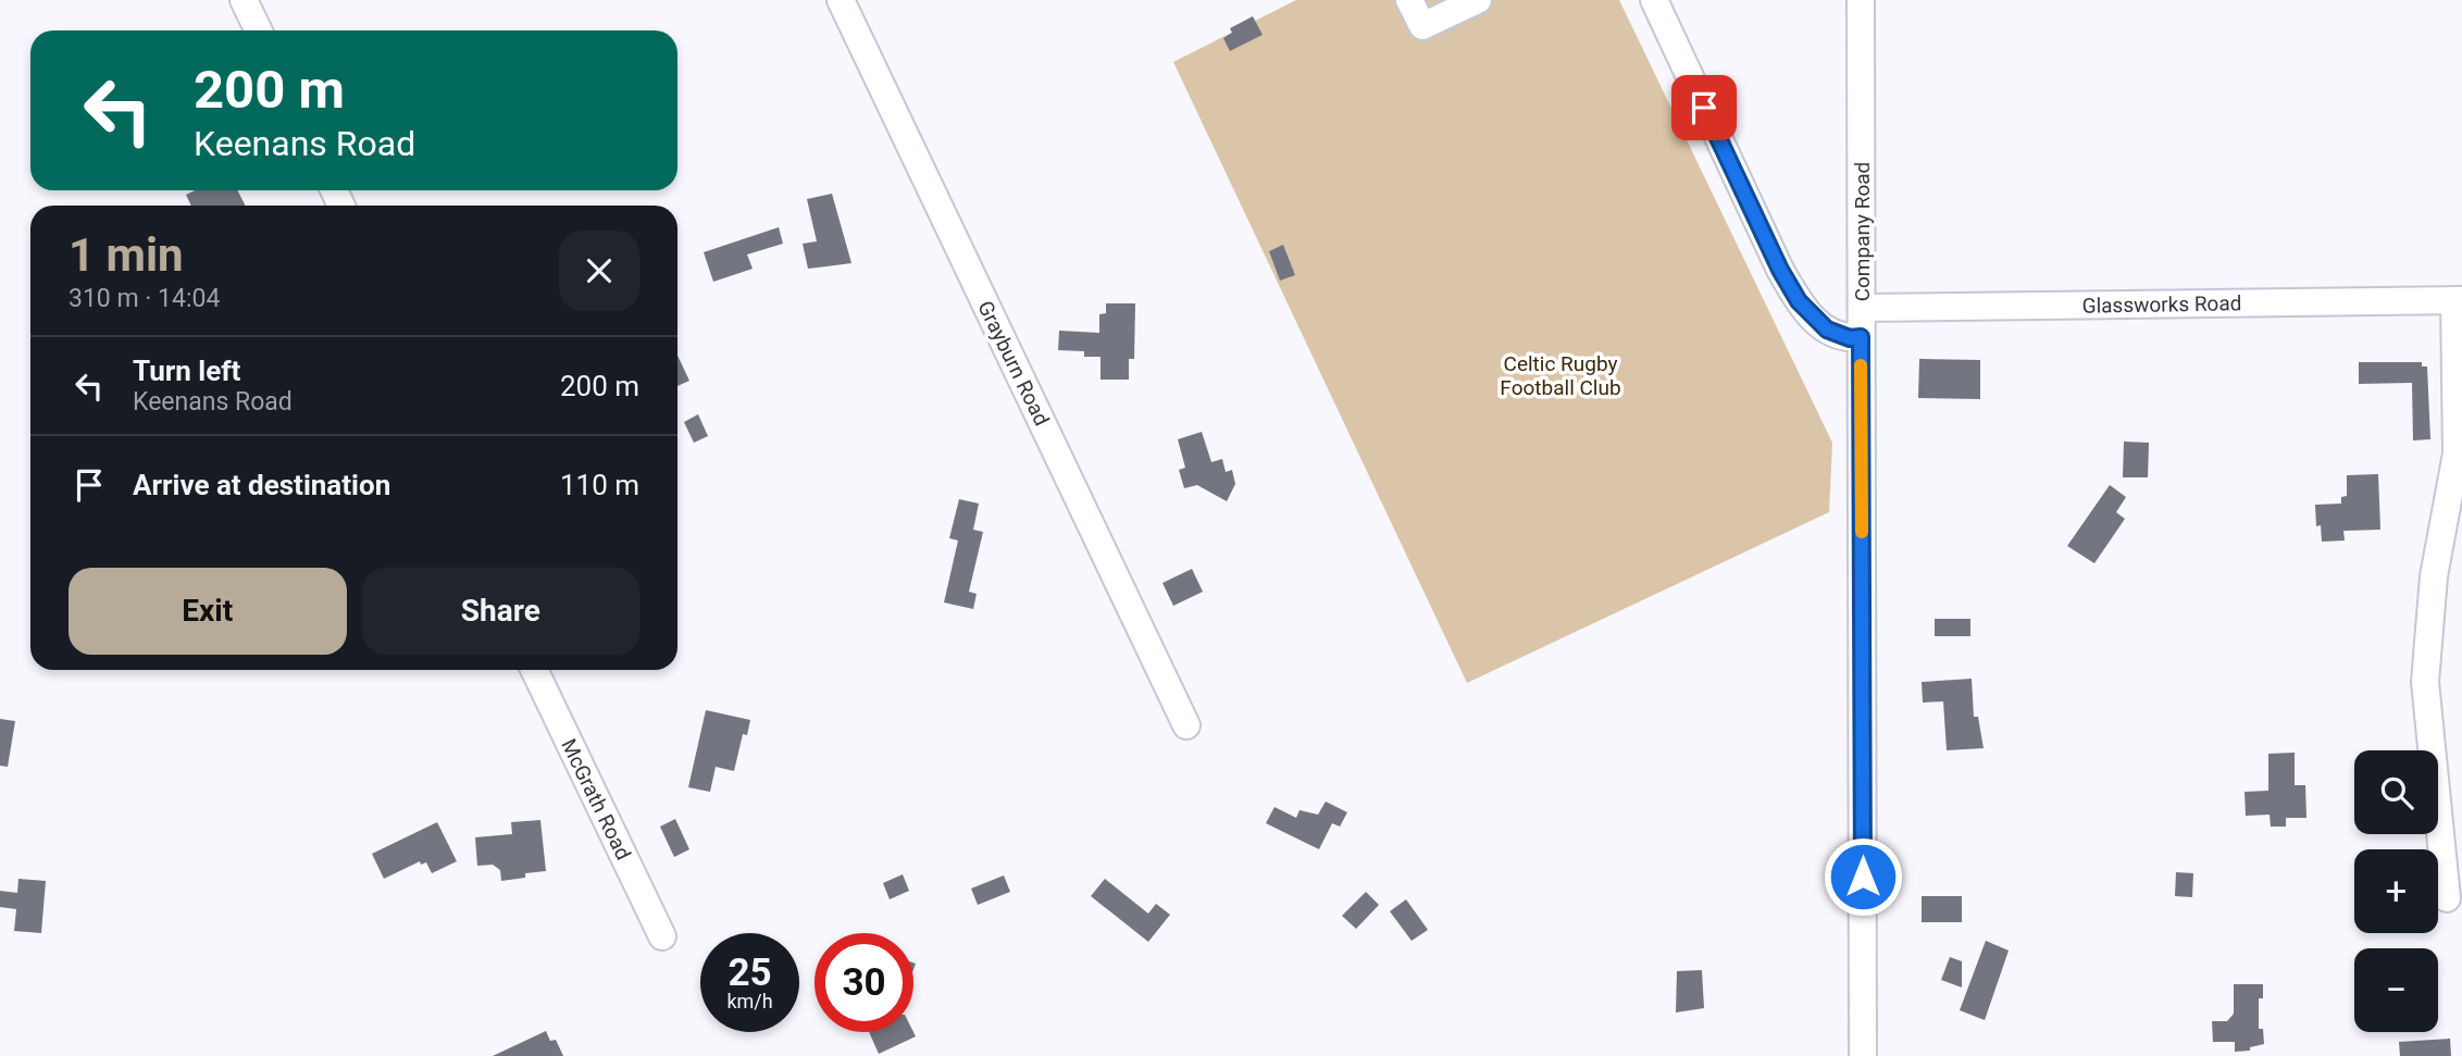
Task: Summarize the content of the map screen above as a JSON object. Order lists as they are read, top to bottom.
{
  "streets": {
    "street": [
      "Company Road",
      "Glassworks Road",
      "Grayburn Road",
      "McGrath Road"
    ]
  },
  "crossings": [
    ["Company Road", "Glassworks Road"]
  ],
  "parks": ["Celtic Rugby Football Club"],
  "page": {
    "turn": ["200 m", "Keenans Road"],
    "heading": ["1 min", "310 m · 14:04"],
    "list": [
      {
        "name": "Turn left",
        "note": "Keenans Road",
        "value": "200 m"
      },
      {
        "name": "Arrive at destination",
        "value": "110 m"
      }
    ],
    "buttons": ["Exit", "Share"],
    "map_buttons": ["+", "−"],
    "speed": "25 km/h",
    "limit": "30"
  }
}
